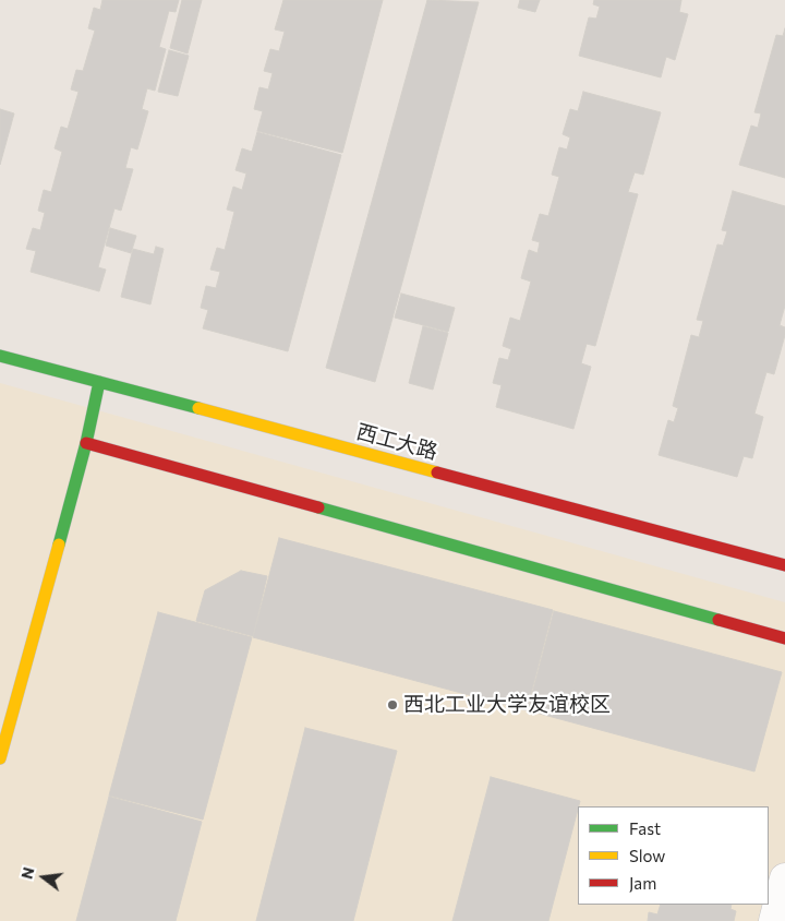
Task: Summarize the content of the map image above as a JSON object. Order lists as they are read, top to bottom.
{
  "streets": {
    "street": ["西工大路"]
  },
  "places": ["西北工业大学友谊校区"],
  "legend": ["Fast", "Slow", "Jam"],
  "north": "left"
}
